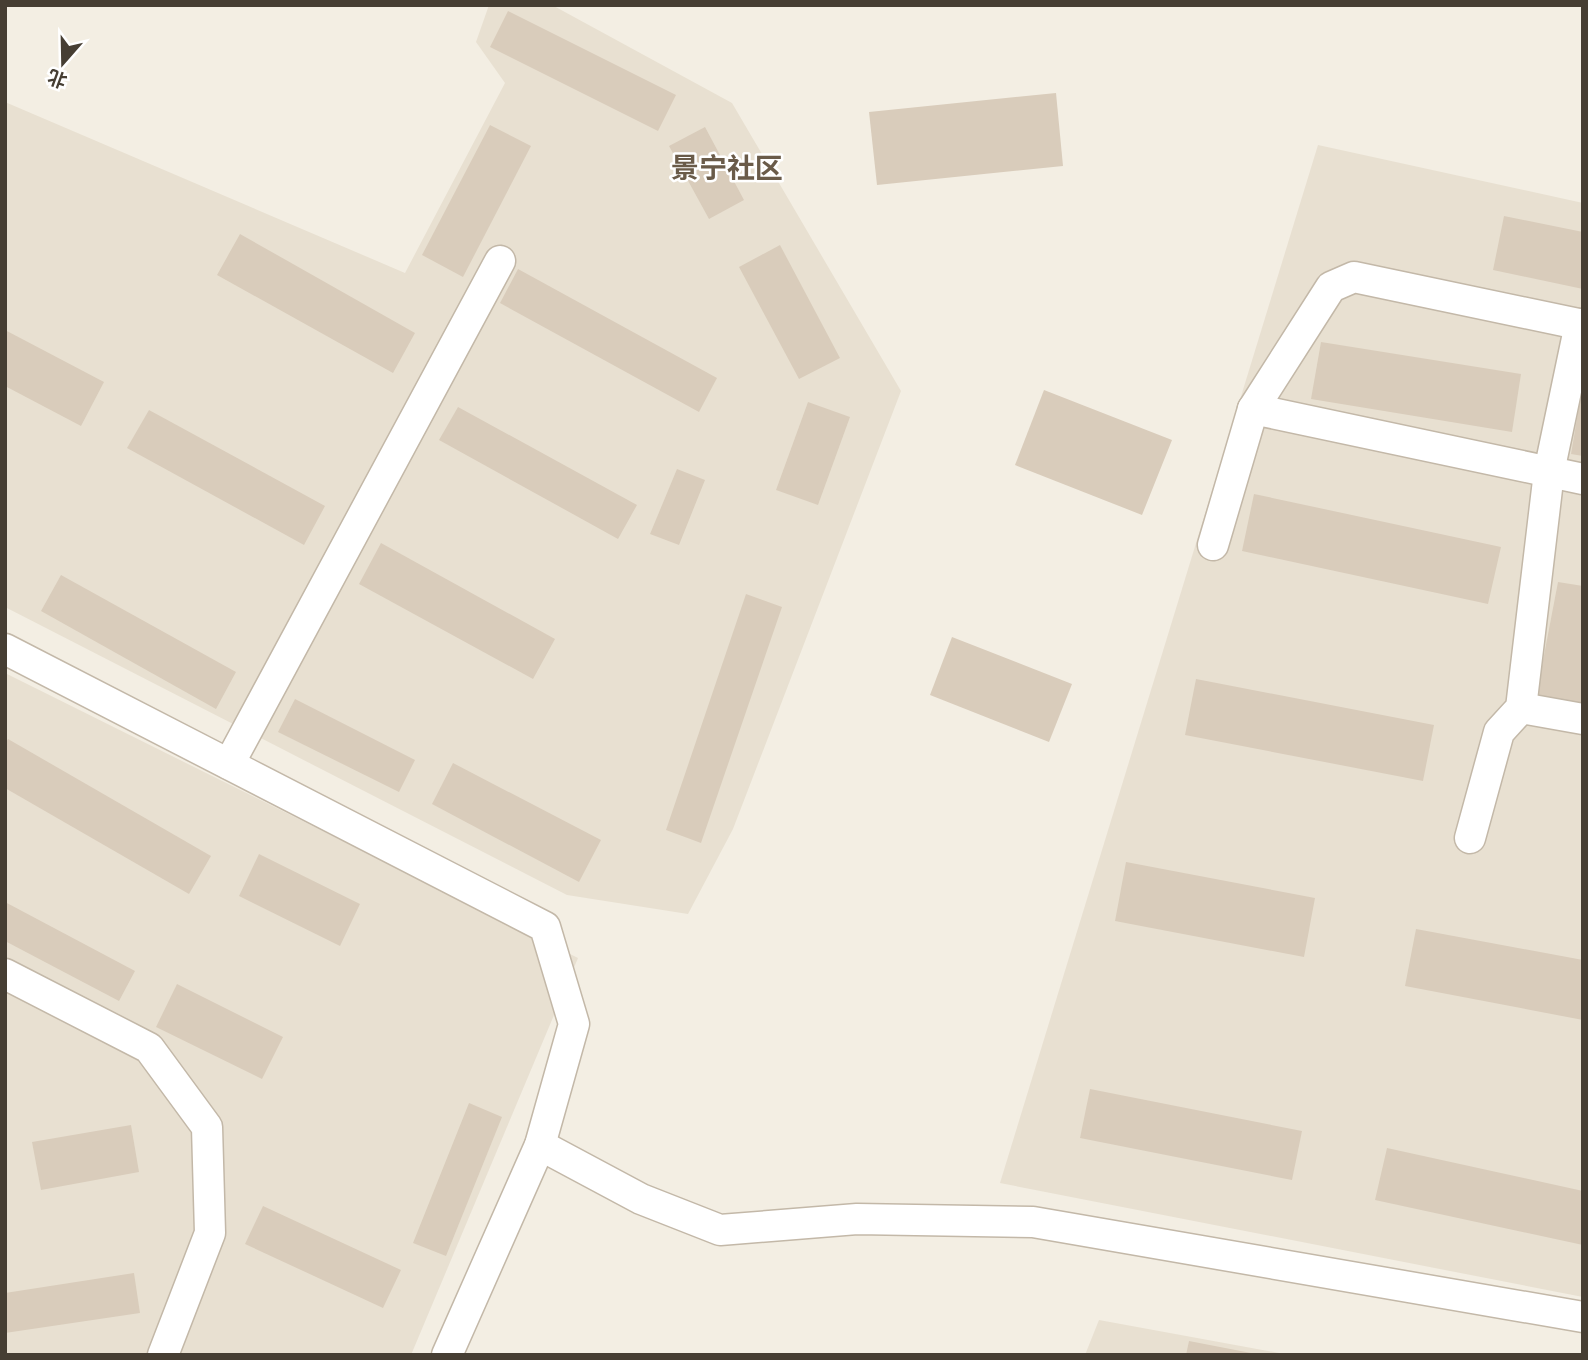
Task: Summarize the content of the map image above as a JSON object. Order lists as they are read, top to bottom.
{
  "districts": ["景宁社区"],
  "north": "bottom"
}
